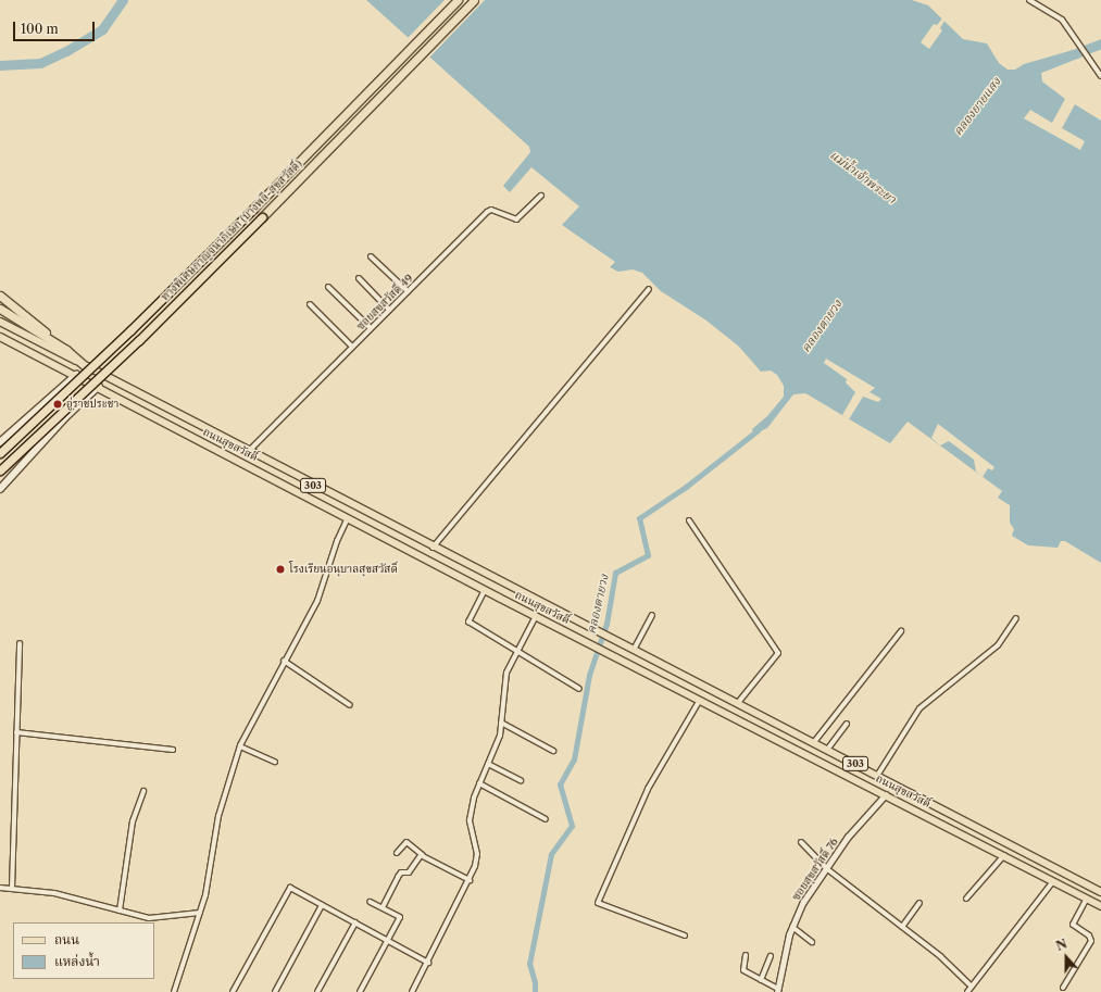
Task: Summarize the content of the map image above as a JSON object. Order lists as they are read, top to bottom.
{
  "streets": {
    "highway": ["ทางพิเศษกาญจนาภิเษก (บางพลี-สุขสวัสดิ์)"],
    "main road": ["ถนนสุขสวัสดิ์", "303"],
    "street": ["ซอยสุขสวัสดิ์ 49", "ซอยสุขสวัสดิ์ 76"]
  },
  "crossings": [
    ["ซอยสุขสวัสดิ์ 49", "ถนนสุขสวัสดิ์"],
    ["ถนนสุขสวัสดิ์", "ซอยสุขสวัสดิ์ 76"]
  ],
  "water": ["คลองยายแสง", "แม่น้ำเจ้าพระยา", "คลองตายวง"],
  "places": ["อู่ราชประชา", "โรงเรียนอนุบาลสุขสวัสดิ์"],
  "legend": ["ถนน", "แหล่งน้ำ"],
  "scale_bar": "100 m",
  "north": "top"
}
